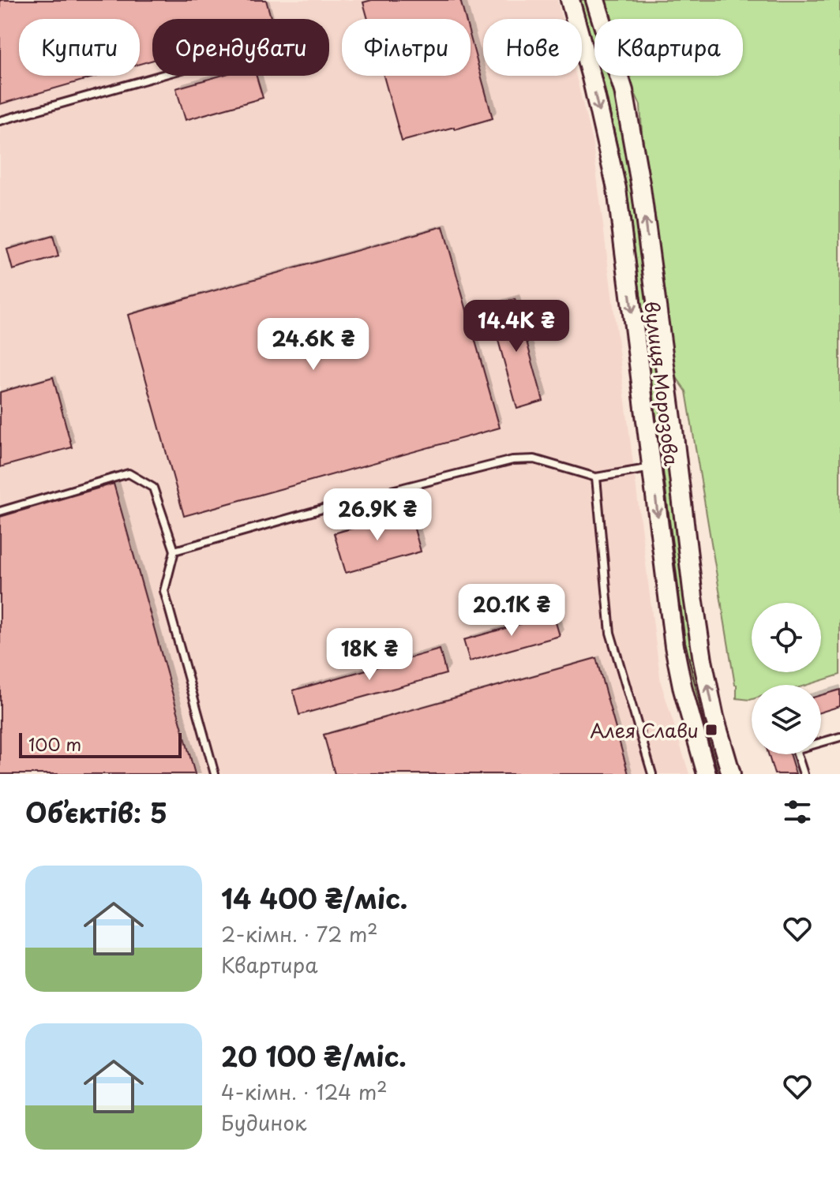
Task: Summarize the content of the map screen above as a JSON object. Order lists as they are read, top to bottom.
{
  "streets": {
    "main road": ["вулиця Морозова"]
  },
  "places": {
    "transit": ["Алея Слави"]
  },
  "scale_bar": "100 m",
  "page": {
    "chip": [
      "Купити",
      "Орендувати",
      "Фільтри",
      "Нове",
      "Квартира"
    ],
    "price": [
      "14.4K ₴",
      "24.6K ₴",
      "26.9K ₴",
      "20.1K ₴",
      "18K ₴"
    ],
    "scale": "100 m",
    "heading": "Об’єктів: 5",
    "list": [
      {
        "name": "14 400 ₴/міс.",
        "note": "2-кімн. · 72 m² · Квартира"
      },
      {
        "name": "20 100 ₴/міс.",
        "note": "4-кімн. · 124 m² · Будинок"
      }
    ]
  }
}
